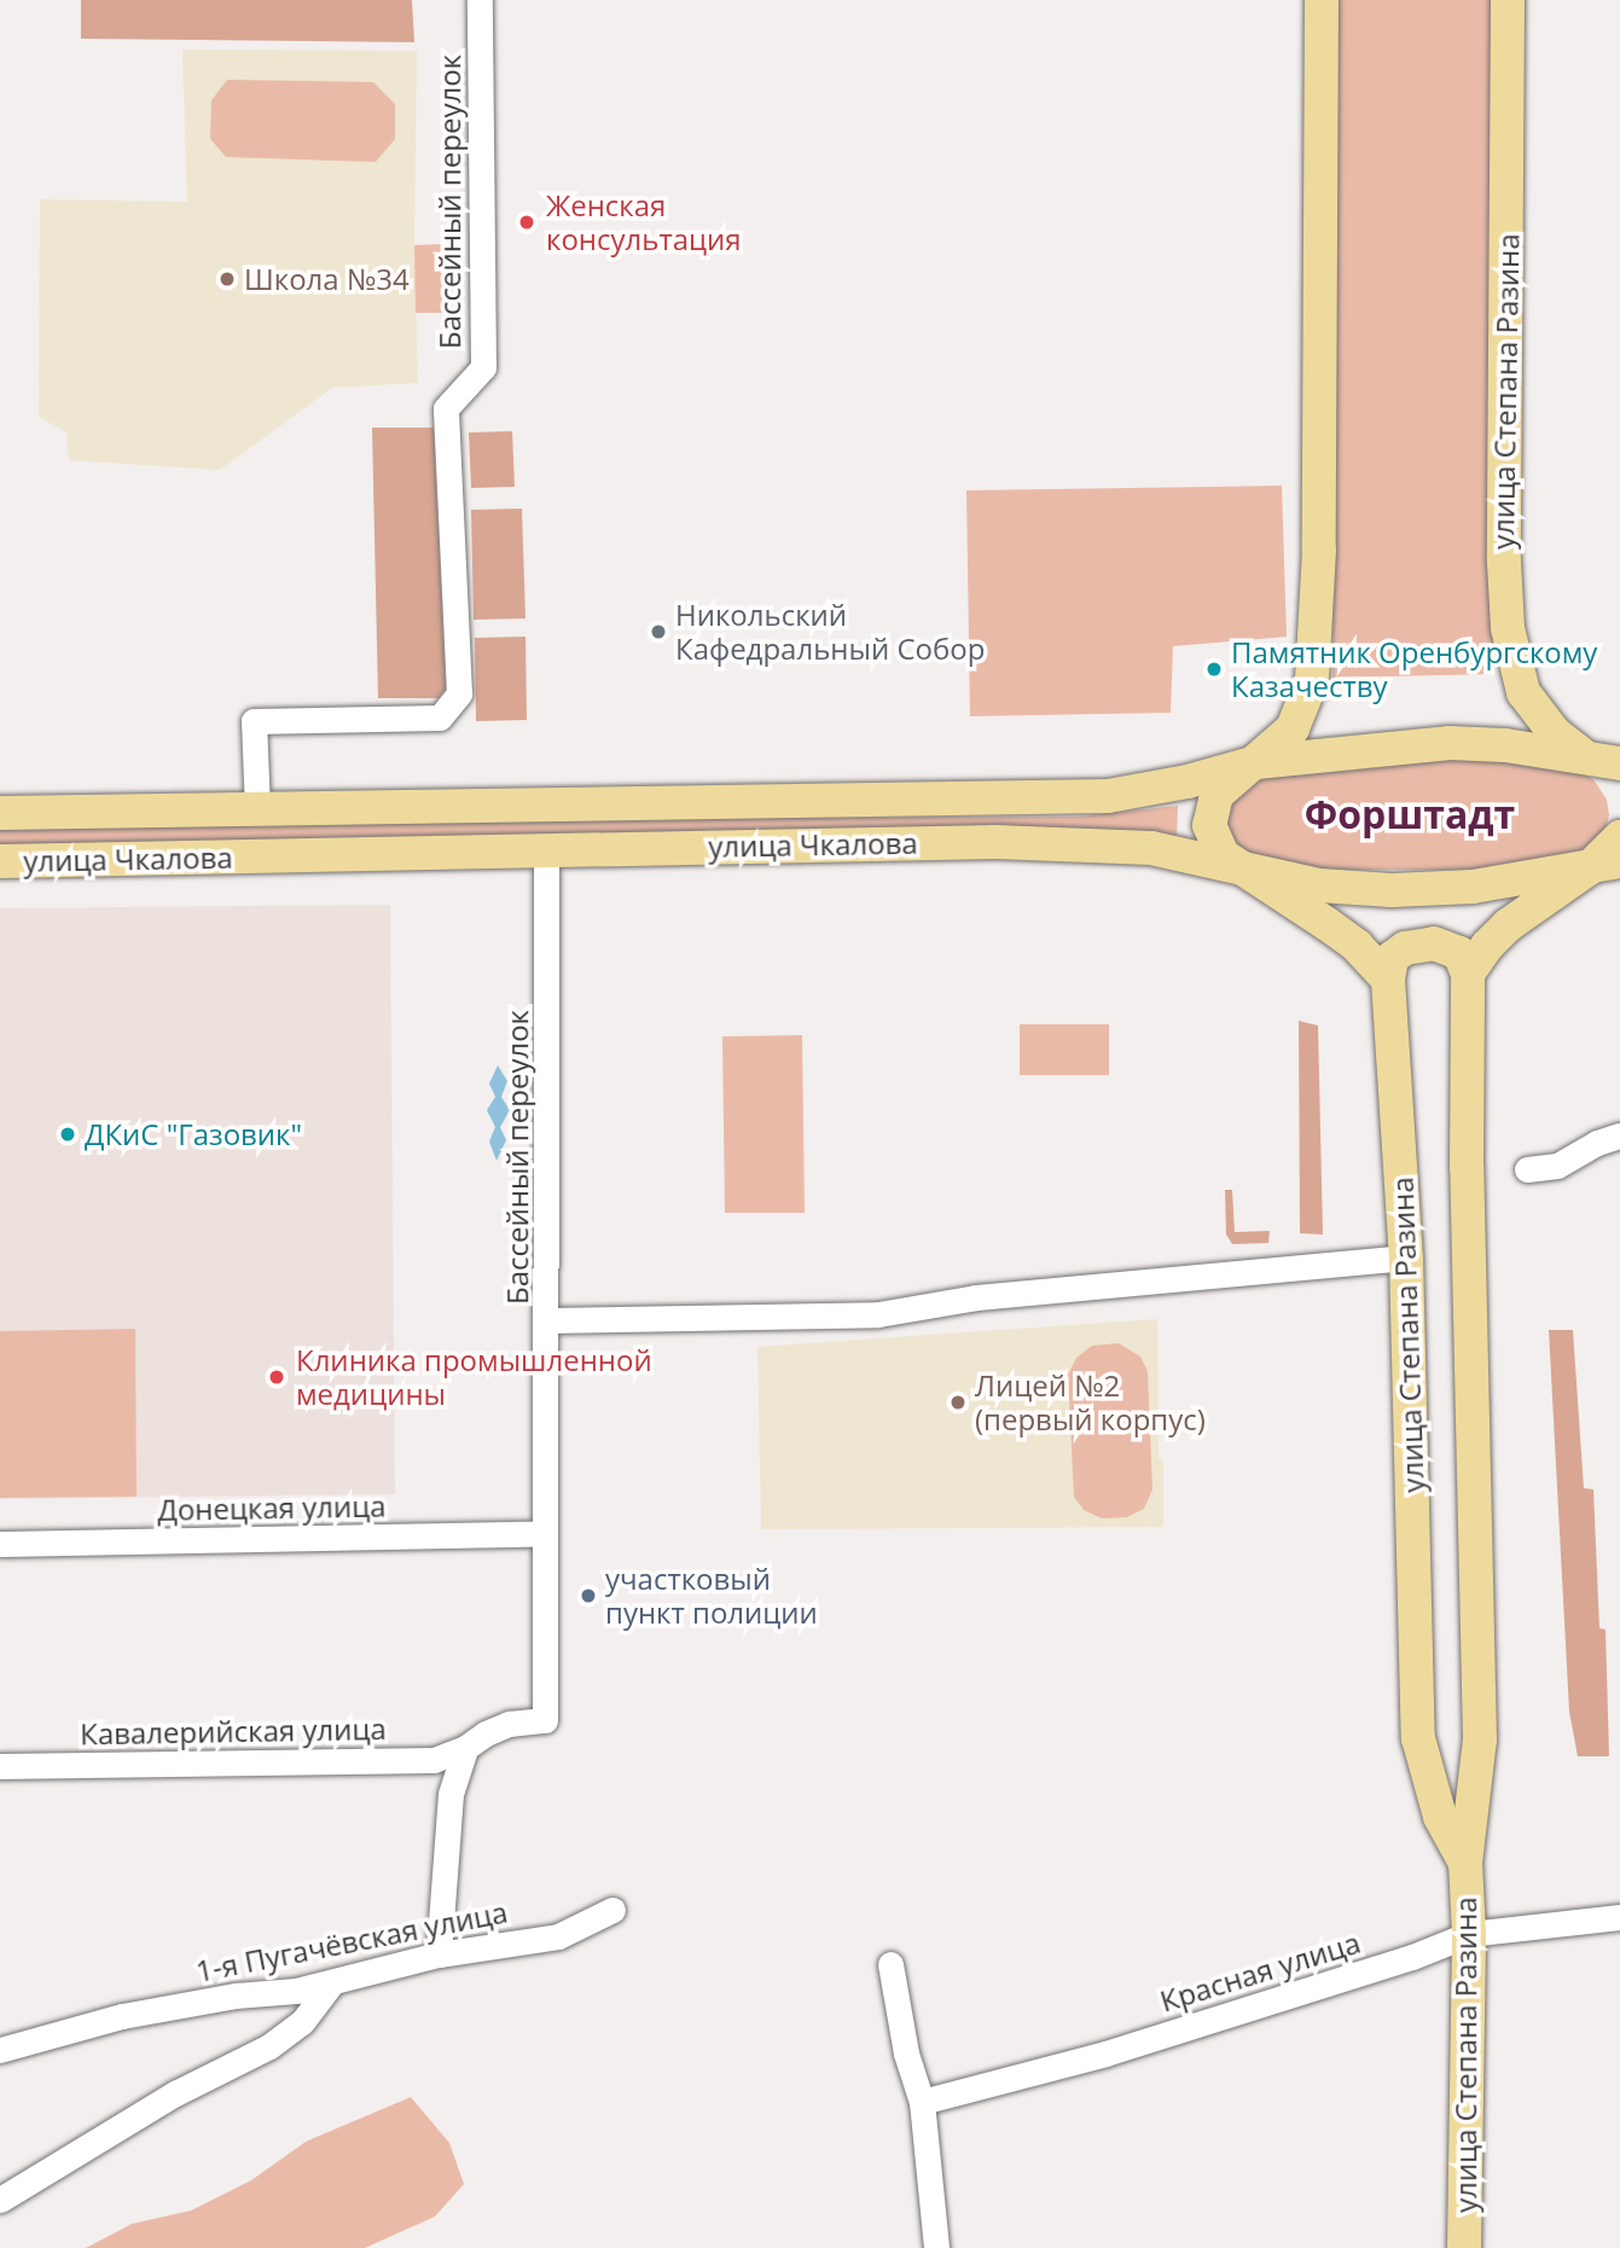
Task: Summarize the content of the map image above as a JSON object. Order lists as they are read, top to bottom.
{
  "streets": {
    "main road": ["улица Степана Разина", "улица Чкалова"],
    "street": [
      "Бассейный переулок",
      "Донецкая улица",
      "Кавалерийская улица",
      "1-я Пугачёвская улица",
      "Красная улица"
    ]
  },
  "crossings": [
    ["Бассейный переулок", "улица Чкалова"],
    ["Бассейный переулок", "Донецкая улица"],
    ["Бассейный переулок", "Кавалерийская улица"],
    ["улица Степана Разина", "улица Чкалова"],
    ["улица Степана Разина", "Красная улица"]
  ],
  "districts": ["Форштадт"],
  "places": [
    "Женская консультация",
    "Школа №34",
    "Никольский Кафедральный Собор",
    "Памятник Оренбургскому Казачеству",
    "ДКиC \"Газовик\"",
    "Клиника промышленной медицины",
    "Лицей №2 (первый корпус)",
    "участковый пункт полиции"
  ]
}
